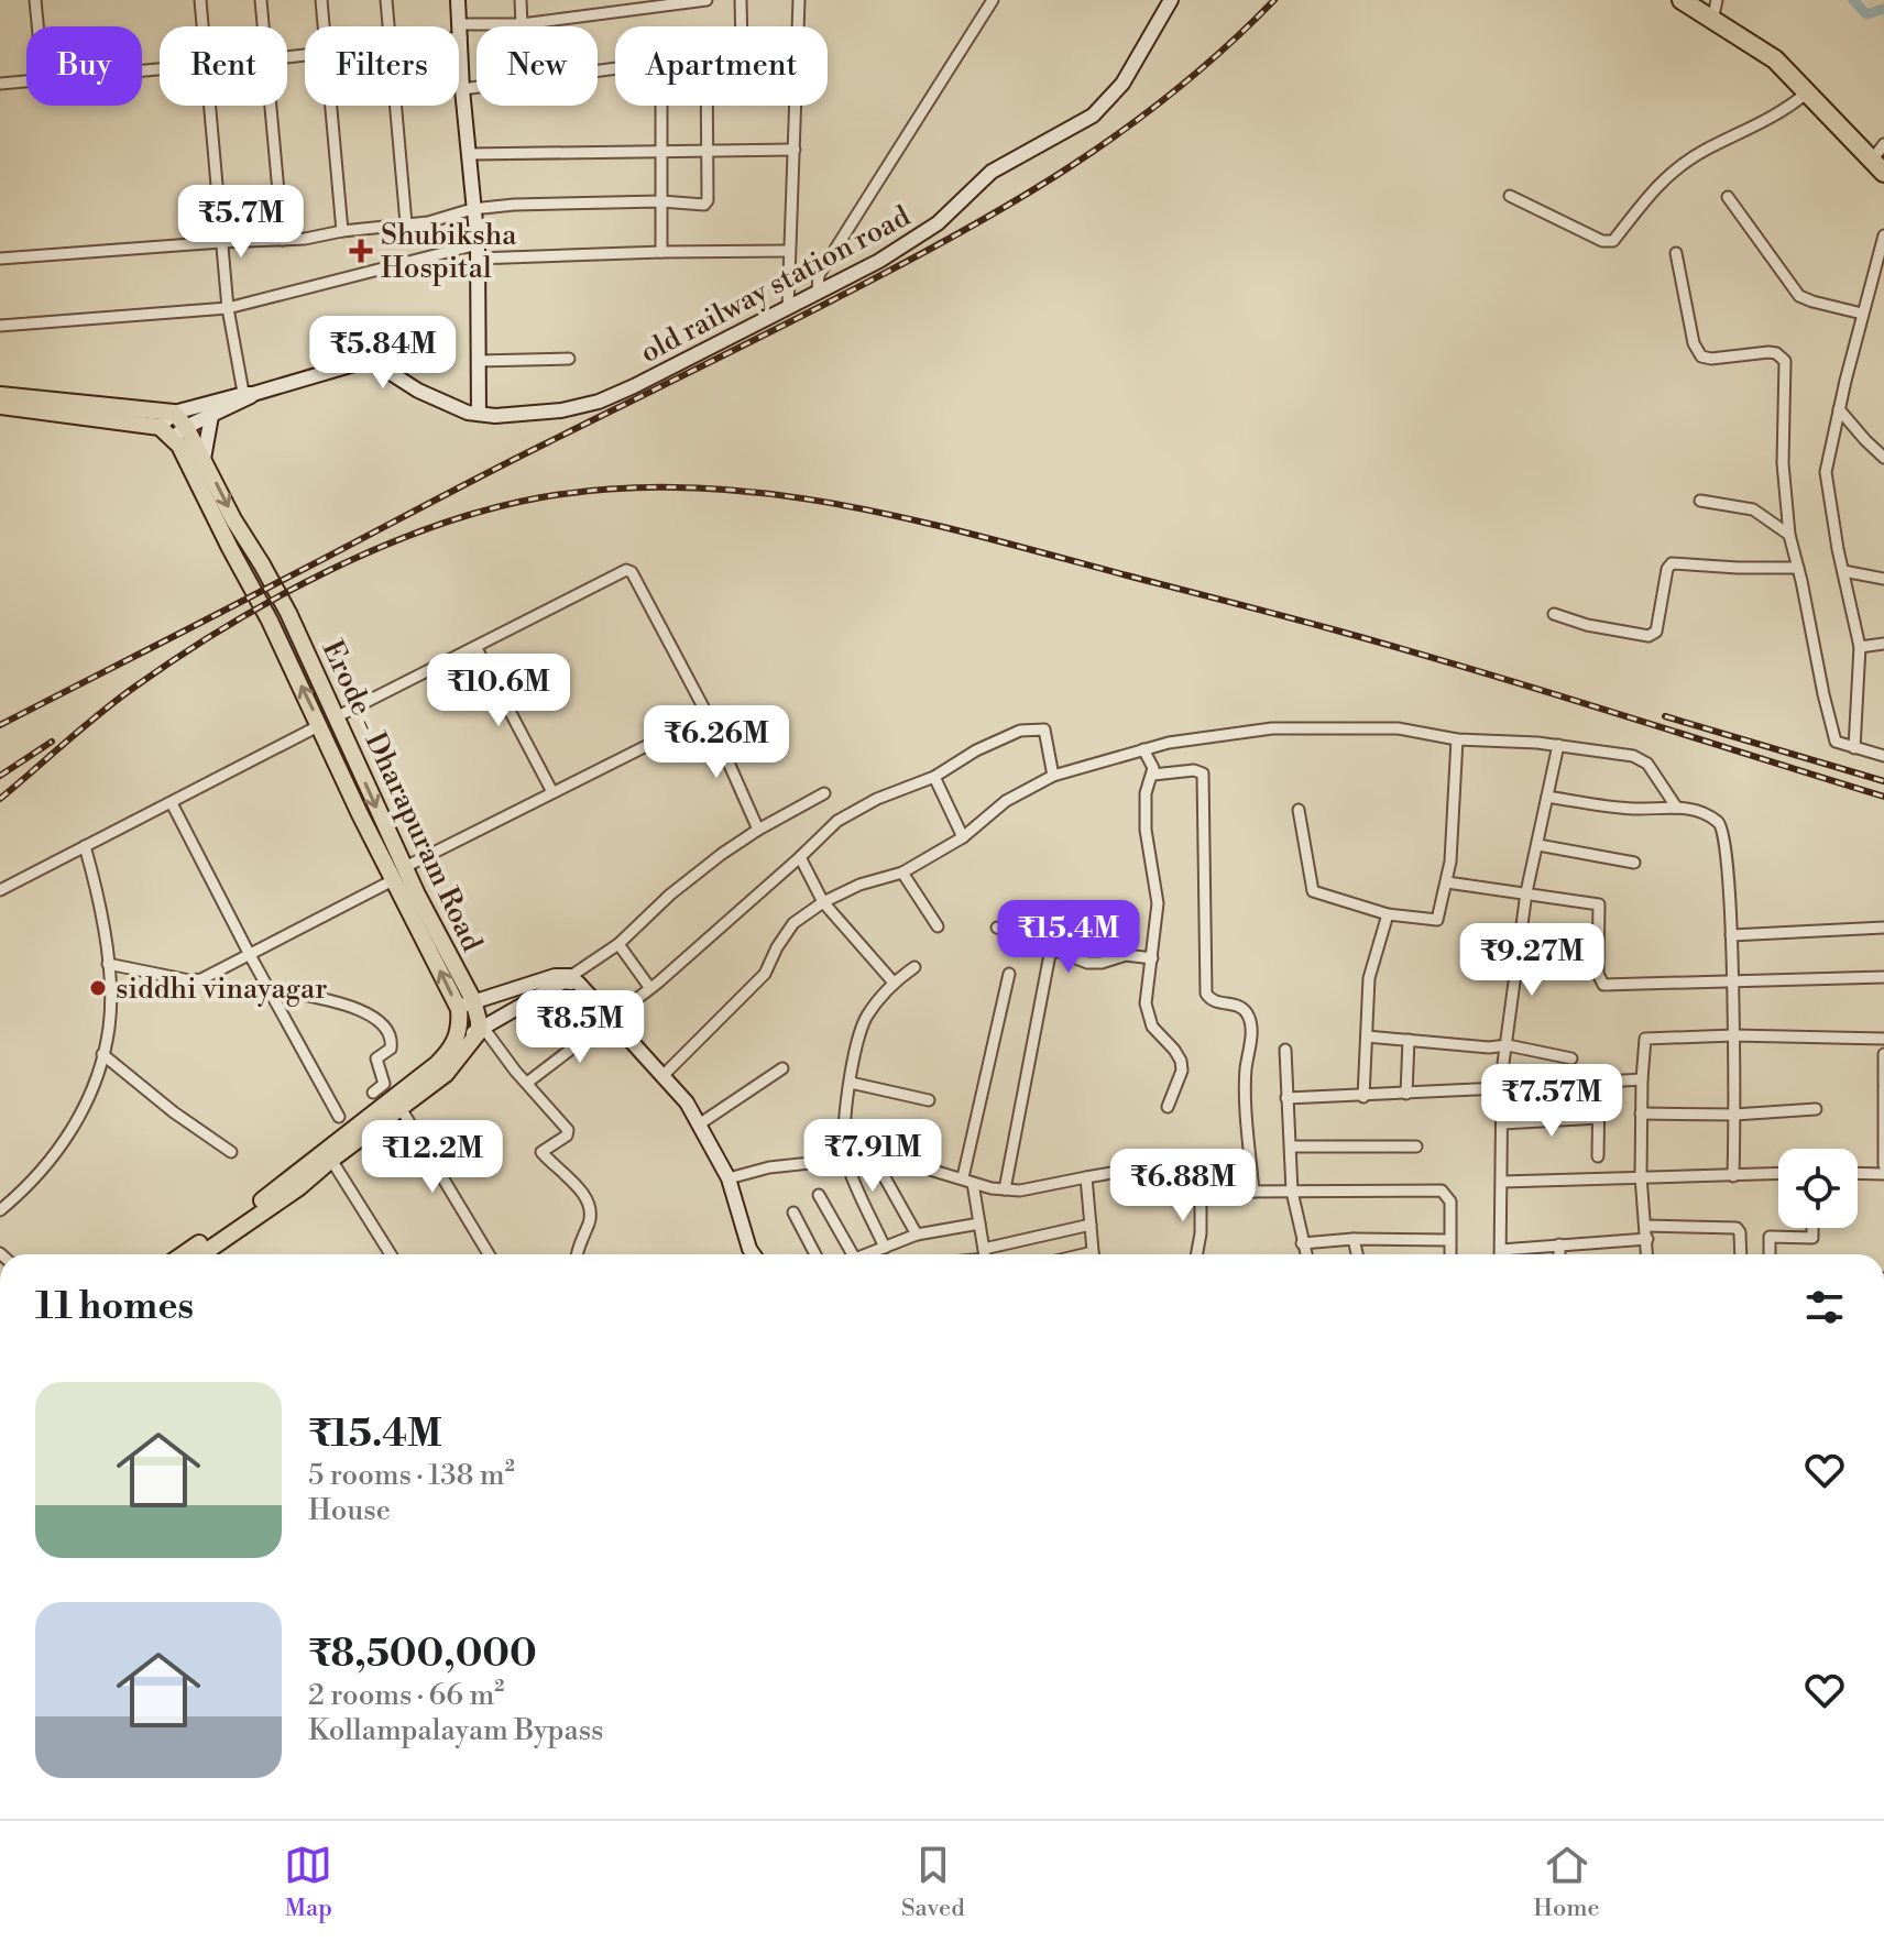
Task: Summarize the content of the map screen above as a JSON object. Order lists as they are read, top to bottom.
{
  "streets": {
    "main road": ["Erode - Dharapuram Road"],
    "street": ["old railway station road"]
  },
  "places": {
    "health": ["Shubiksha Hospital"],
    "other": ["siddhi vinayagar"]
  },
  "page": {
    "chip": [
      "Buy",
      "Rent",
      "Filters",
      "New",
      "Apartment"
    ],
    "price": [
      "₹5.7M",
      "₹5.84M",
      "₹10.6M",
      "₹6.26M",
      "₹15.4M",
      "₹9.27M",
      "₹8.5M",
      "₹7.57M",
      "₹7.91M",
      "₹12.2M",
      "₹6.88M"
    ],
    "heading": "11 homes",
    "list": [
      {
        "name": "₹15.4M",
        "note": "5 rooms · 138 m² · House"
      },
      {
        "name": "₹8,500,000",
        "note": "2 rooms · 66 m² · Kollampalayam Bypass"
      }
    ],
    "tabs": ["Map", "Saved", "Home"]
  }
}
